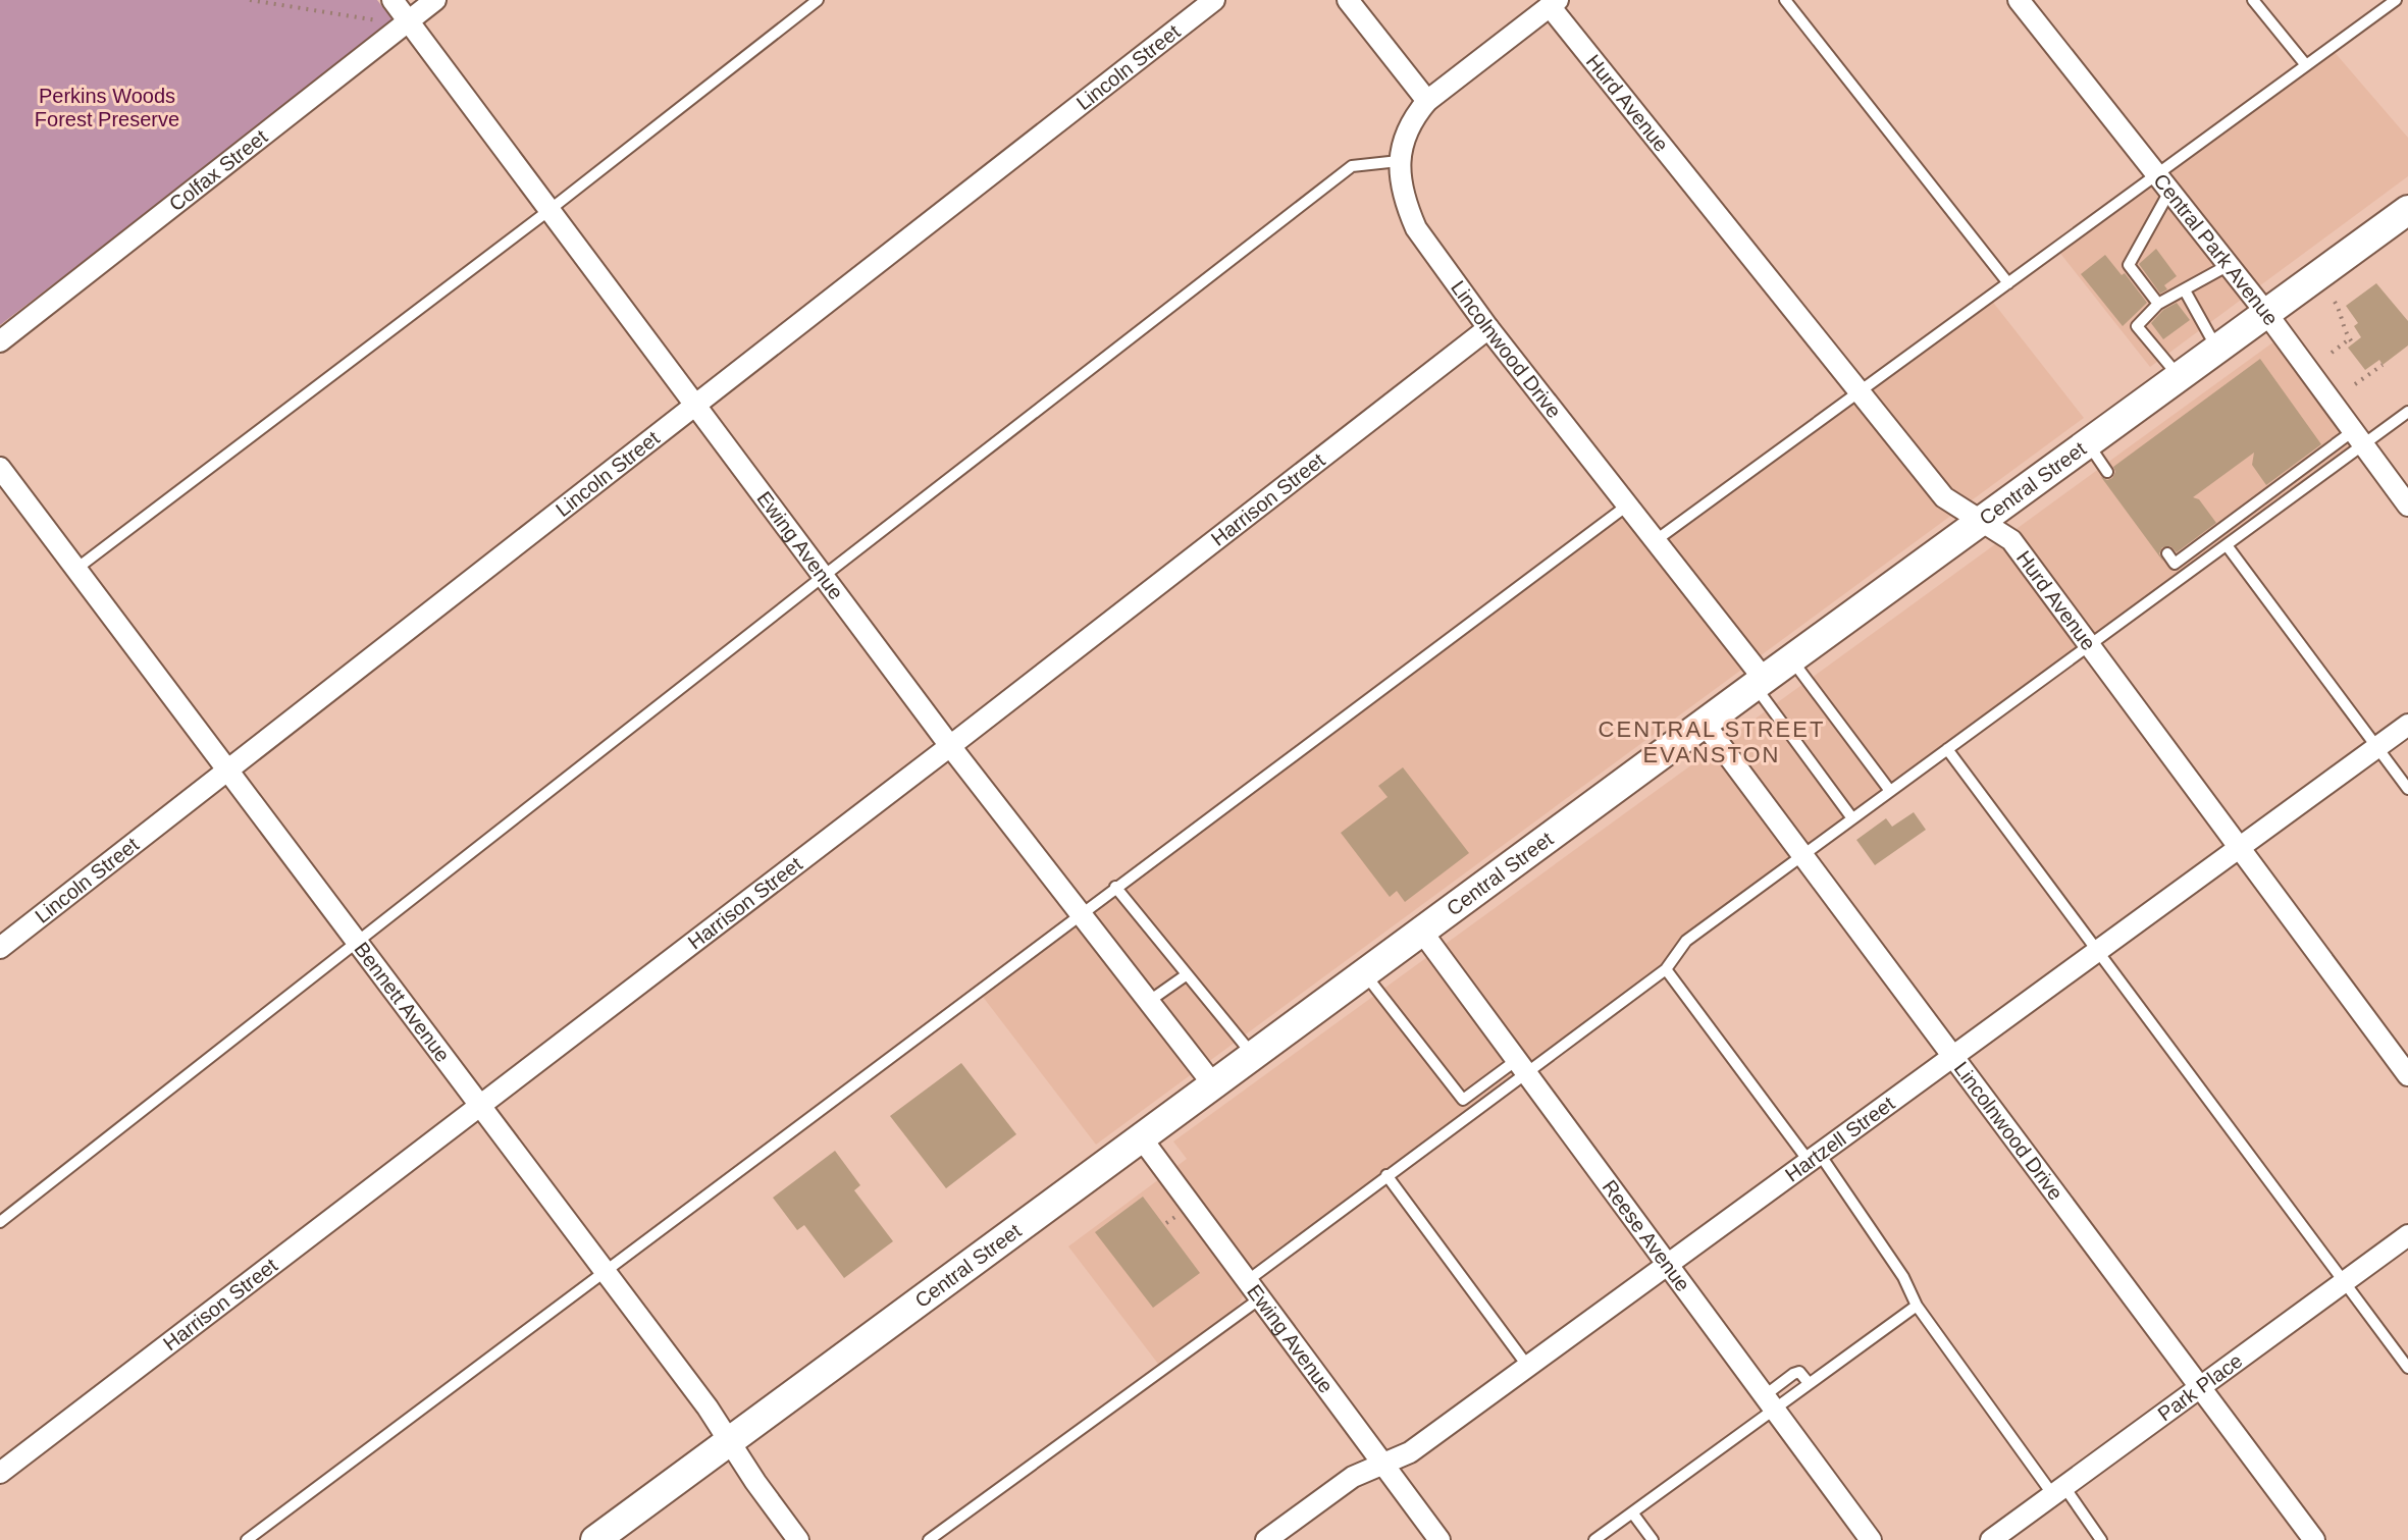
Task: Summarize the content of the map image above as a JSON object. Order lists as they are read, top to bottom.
{
  "streets": {
    "main road": ["Central Street"],
    "street": [
      "Lincoln Street",
      "Hurd Avenue",
      "Colfax Street",
      "Central Park Avenue",
      "Lincolnwood Drive",
      "Harrison Street",
      "Ewing Avenue",
      "Bennett Avenue",
      "Hartzell Street",
      "Reese Avenue",
      "Park Place"
    ]
  },
  "crossings": [
    ["Lincoln Street", "Ewing Avenue"],
    ["Lincoln Street", "Bennett Avenue"],
    ["Hurd Avenue", "Central Street"],
    ["Hurd Avenue", "Hartzell Street"],
    ["Colfax Street", "Ewing Avenue"],
    ["Central Park Avenue", "Central Street"],
    ["Lincolnwood Drive", "Central Street"],
    ["Lincolnwood Drive", "Harrison Street"],
    ["Lincolnwood Drive", "Hartzell Street"],
    ["Lincolnwood Drive", "Park Place"],
    ["Central Street", "Ewing Avenue"],
    ["Central Street", "Bennett Avenue"],
    ["Central Street", "Reese Avenue"],
    ["Harrison Street", "Ewing Avenue"],
    ["Harrison Street", "Bennett Avenue"],
    ["Ewing Avenue", "Hartzell Street"],
    ["Hartzell Street", "Reese Avenue"]
  ],
  "districts": ["CENTRAL STREET EVANSTON"],
  "parks": ["Perkins Woods Forest Preserve"]
}
